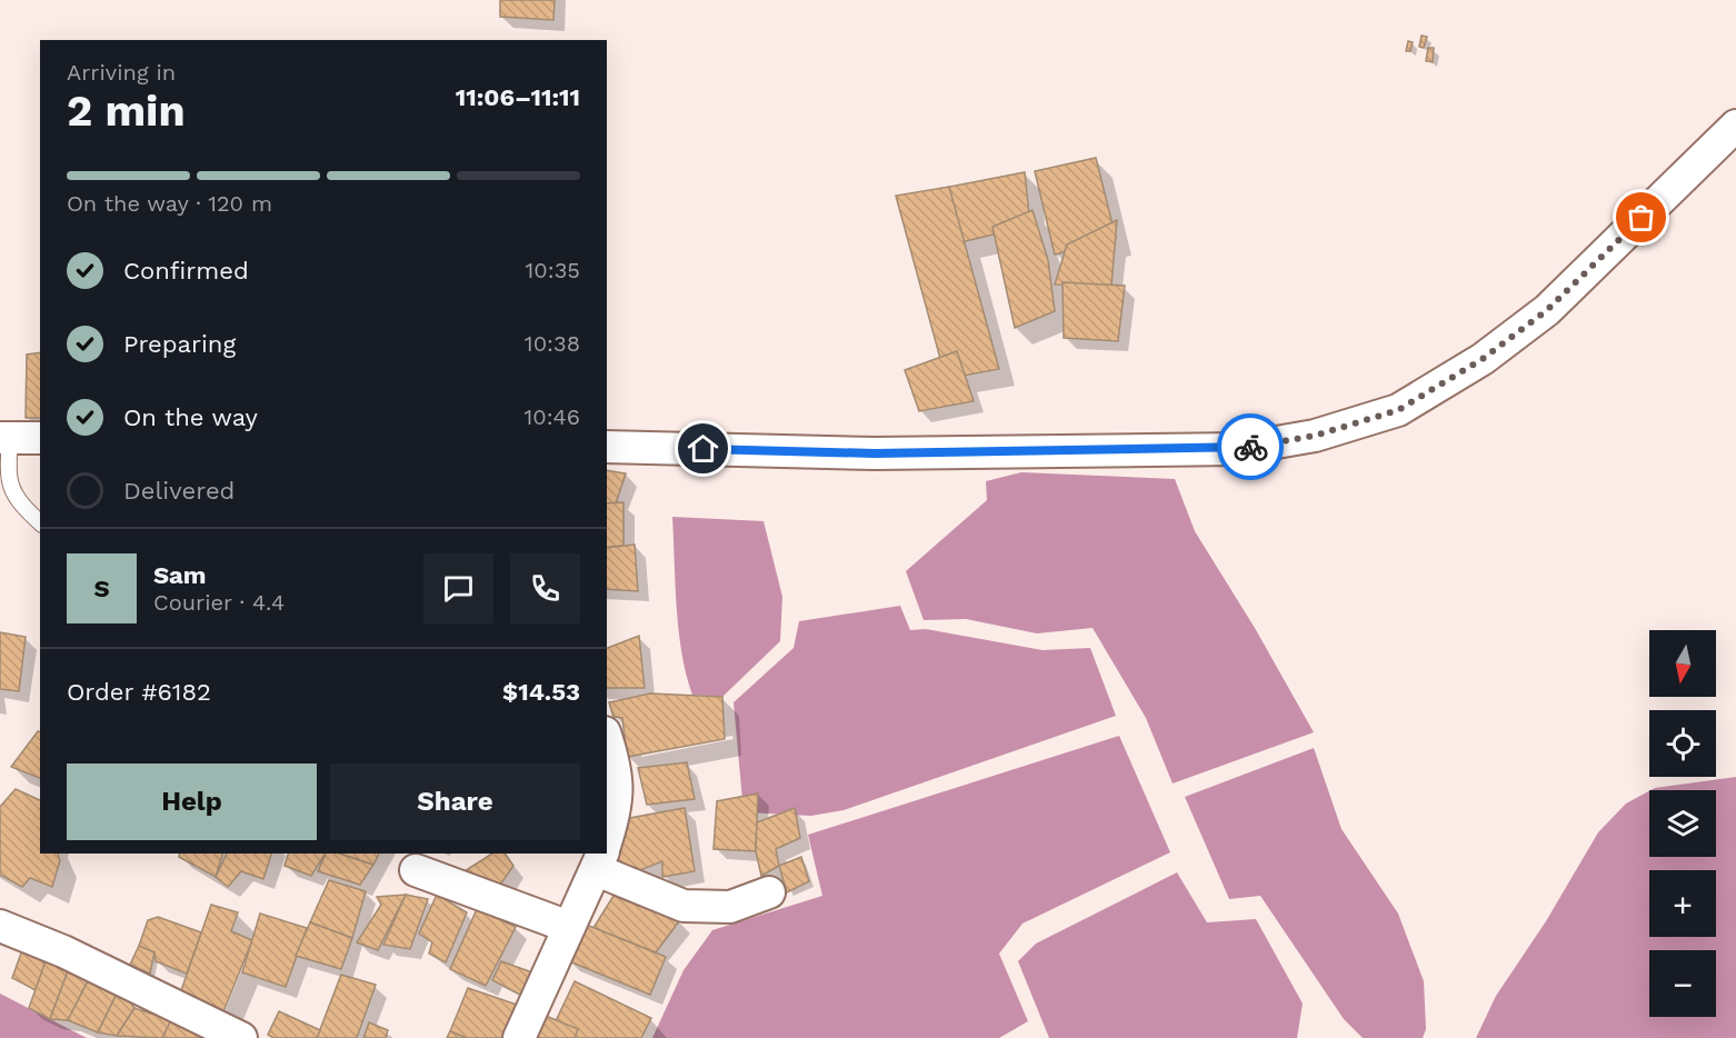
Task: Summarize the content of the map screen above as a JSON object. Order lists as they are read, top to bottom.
{
  "north": "bottom",
  "page": {
    "heading": ["2 min", "Arriving in", "11:06–11:11"],
    "panel": [
      "Sam",
      "Courier · 4.4",
      "Order #6182",
      "$14.53"
    ],
    "bar": "On the way · 120 m",
    "list": [
      ["Confirmed", "10:35"],
      ["Preparing", "10:38"],
      ["On the way", "10:46"],
      "Delivered"
    ],
    "round": "S",
    "map_buttons": ["+", "−"],
    "buttons": ["Help", "Share"]
  }
}
